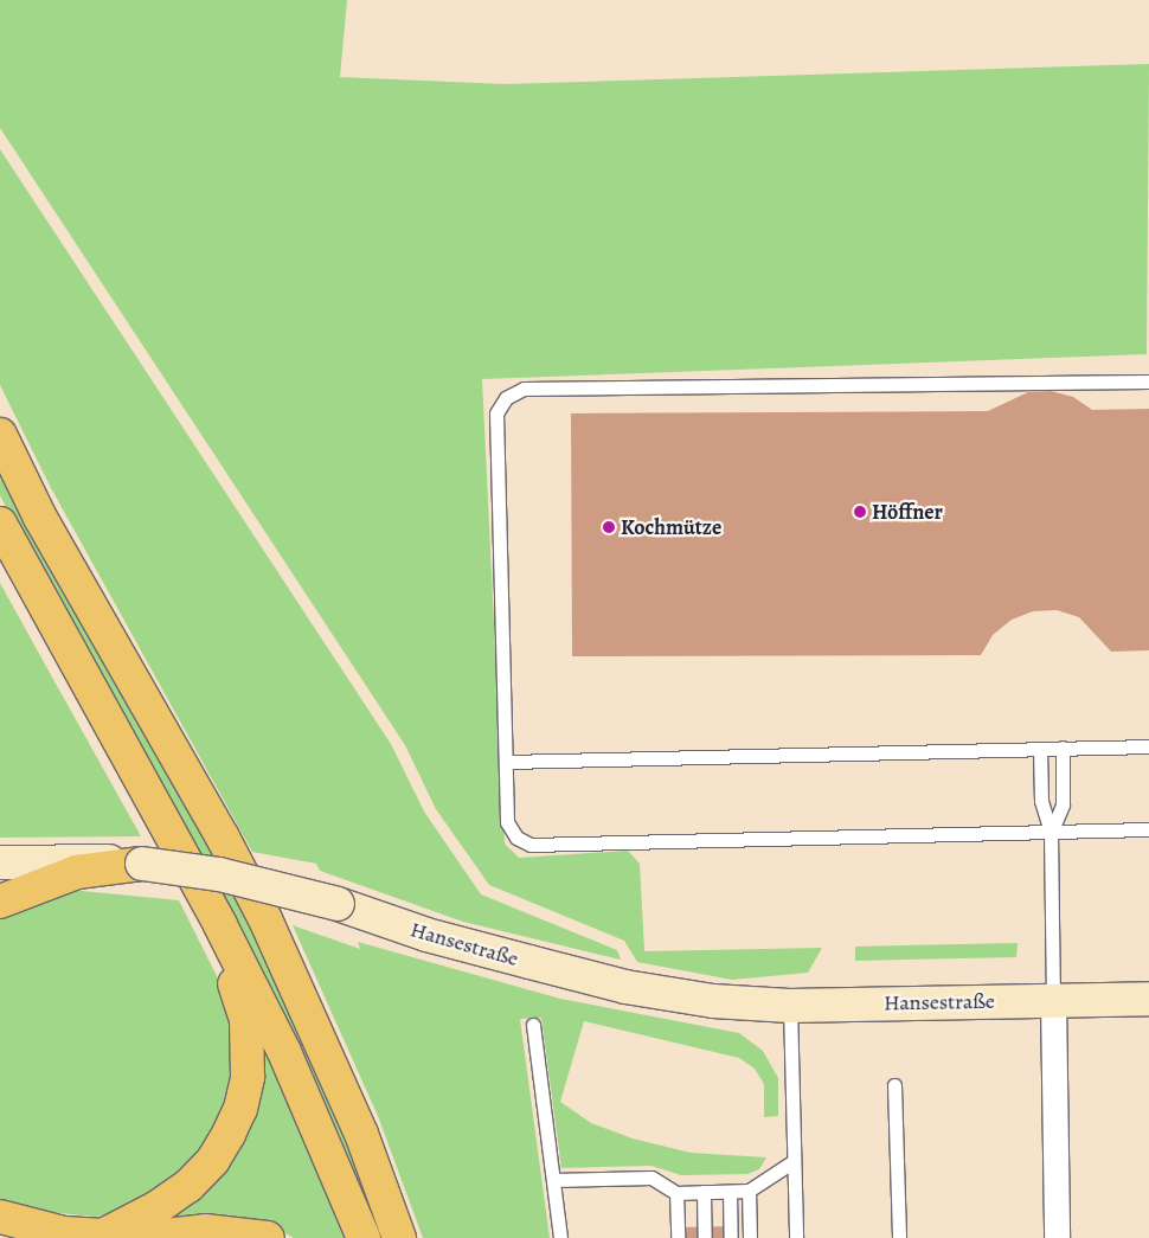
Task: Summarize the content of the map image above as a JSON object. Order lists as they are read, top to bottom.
{
  "streets": {
    "street": ["Hansestraße"]
  },
  "places": ["Höffner", "Kochmütze"]
}
